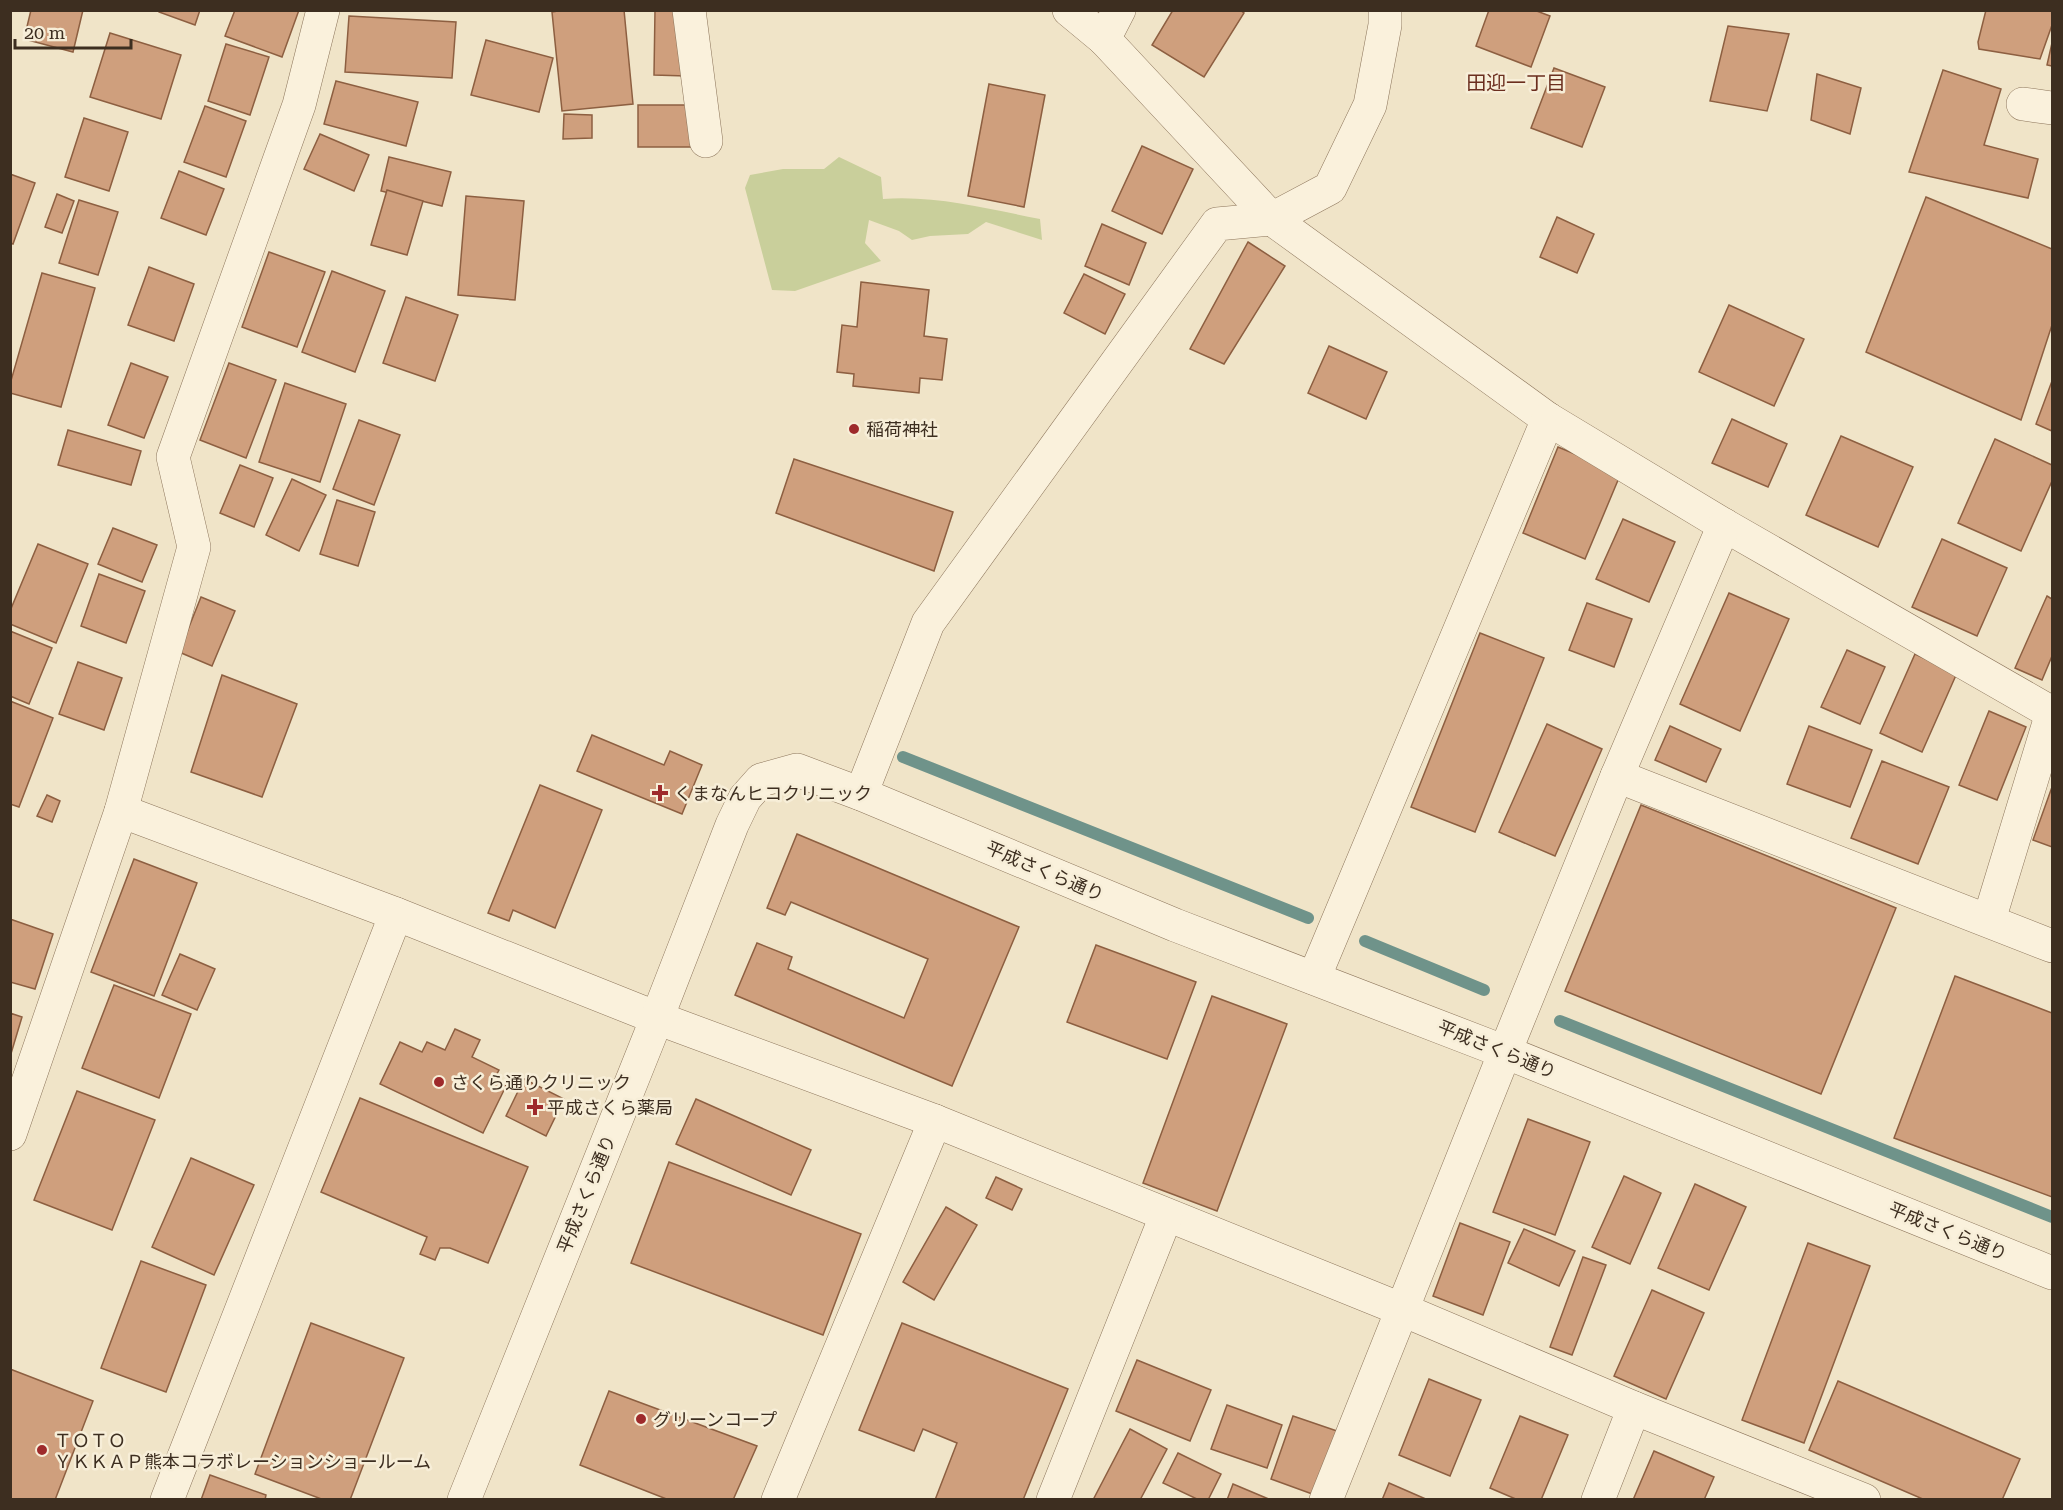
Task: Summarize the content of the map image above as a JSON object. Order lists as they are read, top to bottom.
{
  "streets": {
    "street": ["平成さくら通り"]
  },
  "districts": ["田迎一丁目"],
  "places": {
    "other": [
      "稲荷神社",
      "さくら通りクリニック",
      "グリーンコープ",
      "ＴＯＴＯ ＹＫＫＡＰ熊本コラボレーションショールーム"
    ],
    "health": ["くまなんヒコクリニック", "平成さくら薬局"]
  },
  "scale_bar": "20 m"
}
